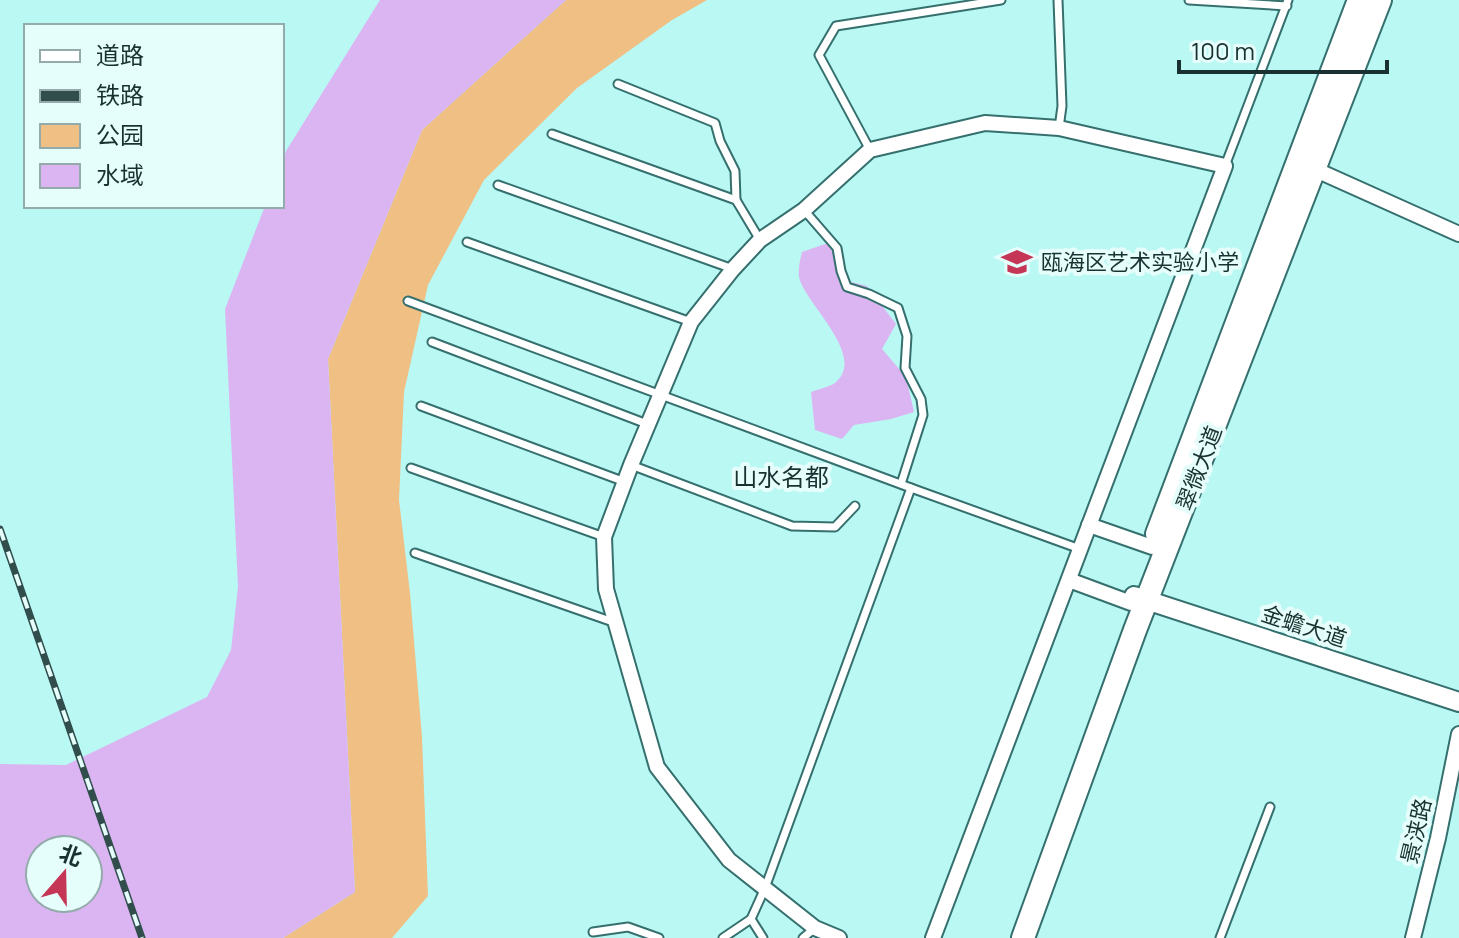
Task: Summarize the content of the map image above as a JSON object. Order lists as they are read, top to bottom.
{
  "streets": {
    "main road": ["翠微大道"],
    "street": ["金蟾大道", "景浃路"]
  },
  "crossings": [
    ["翠微大道", "金蟾大道"]
  ],
  "districts": ["山水名都"],
  "places": {
    "school or university": ["瓯海区艺术实验小学"]
  },
  "legend": [
    "道路",
    "铁路",
    "公园",
    "水域"
  ],
  "scale_bar": "100 m",
  "north": "top"
}
